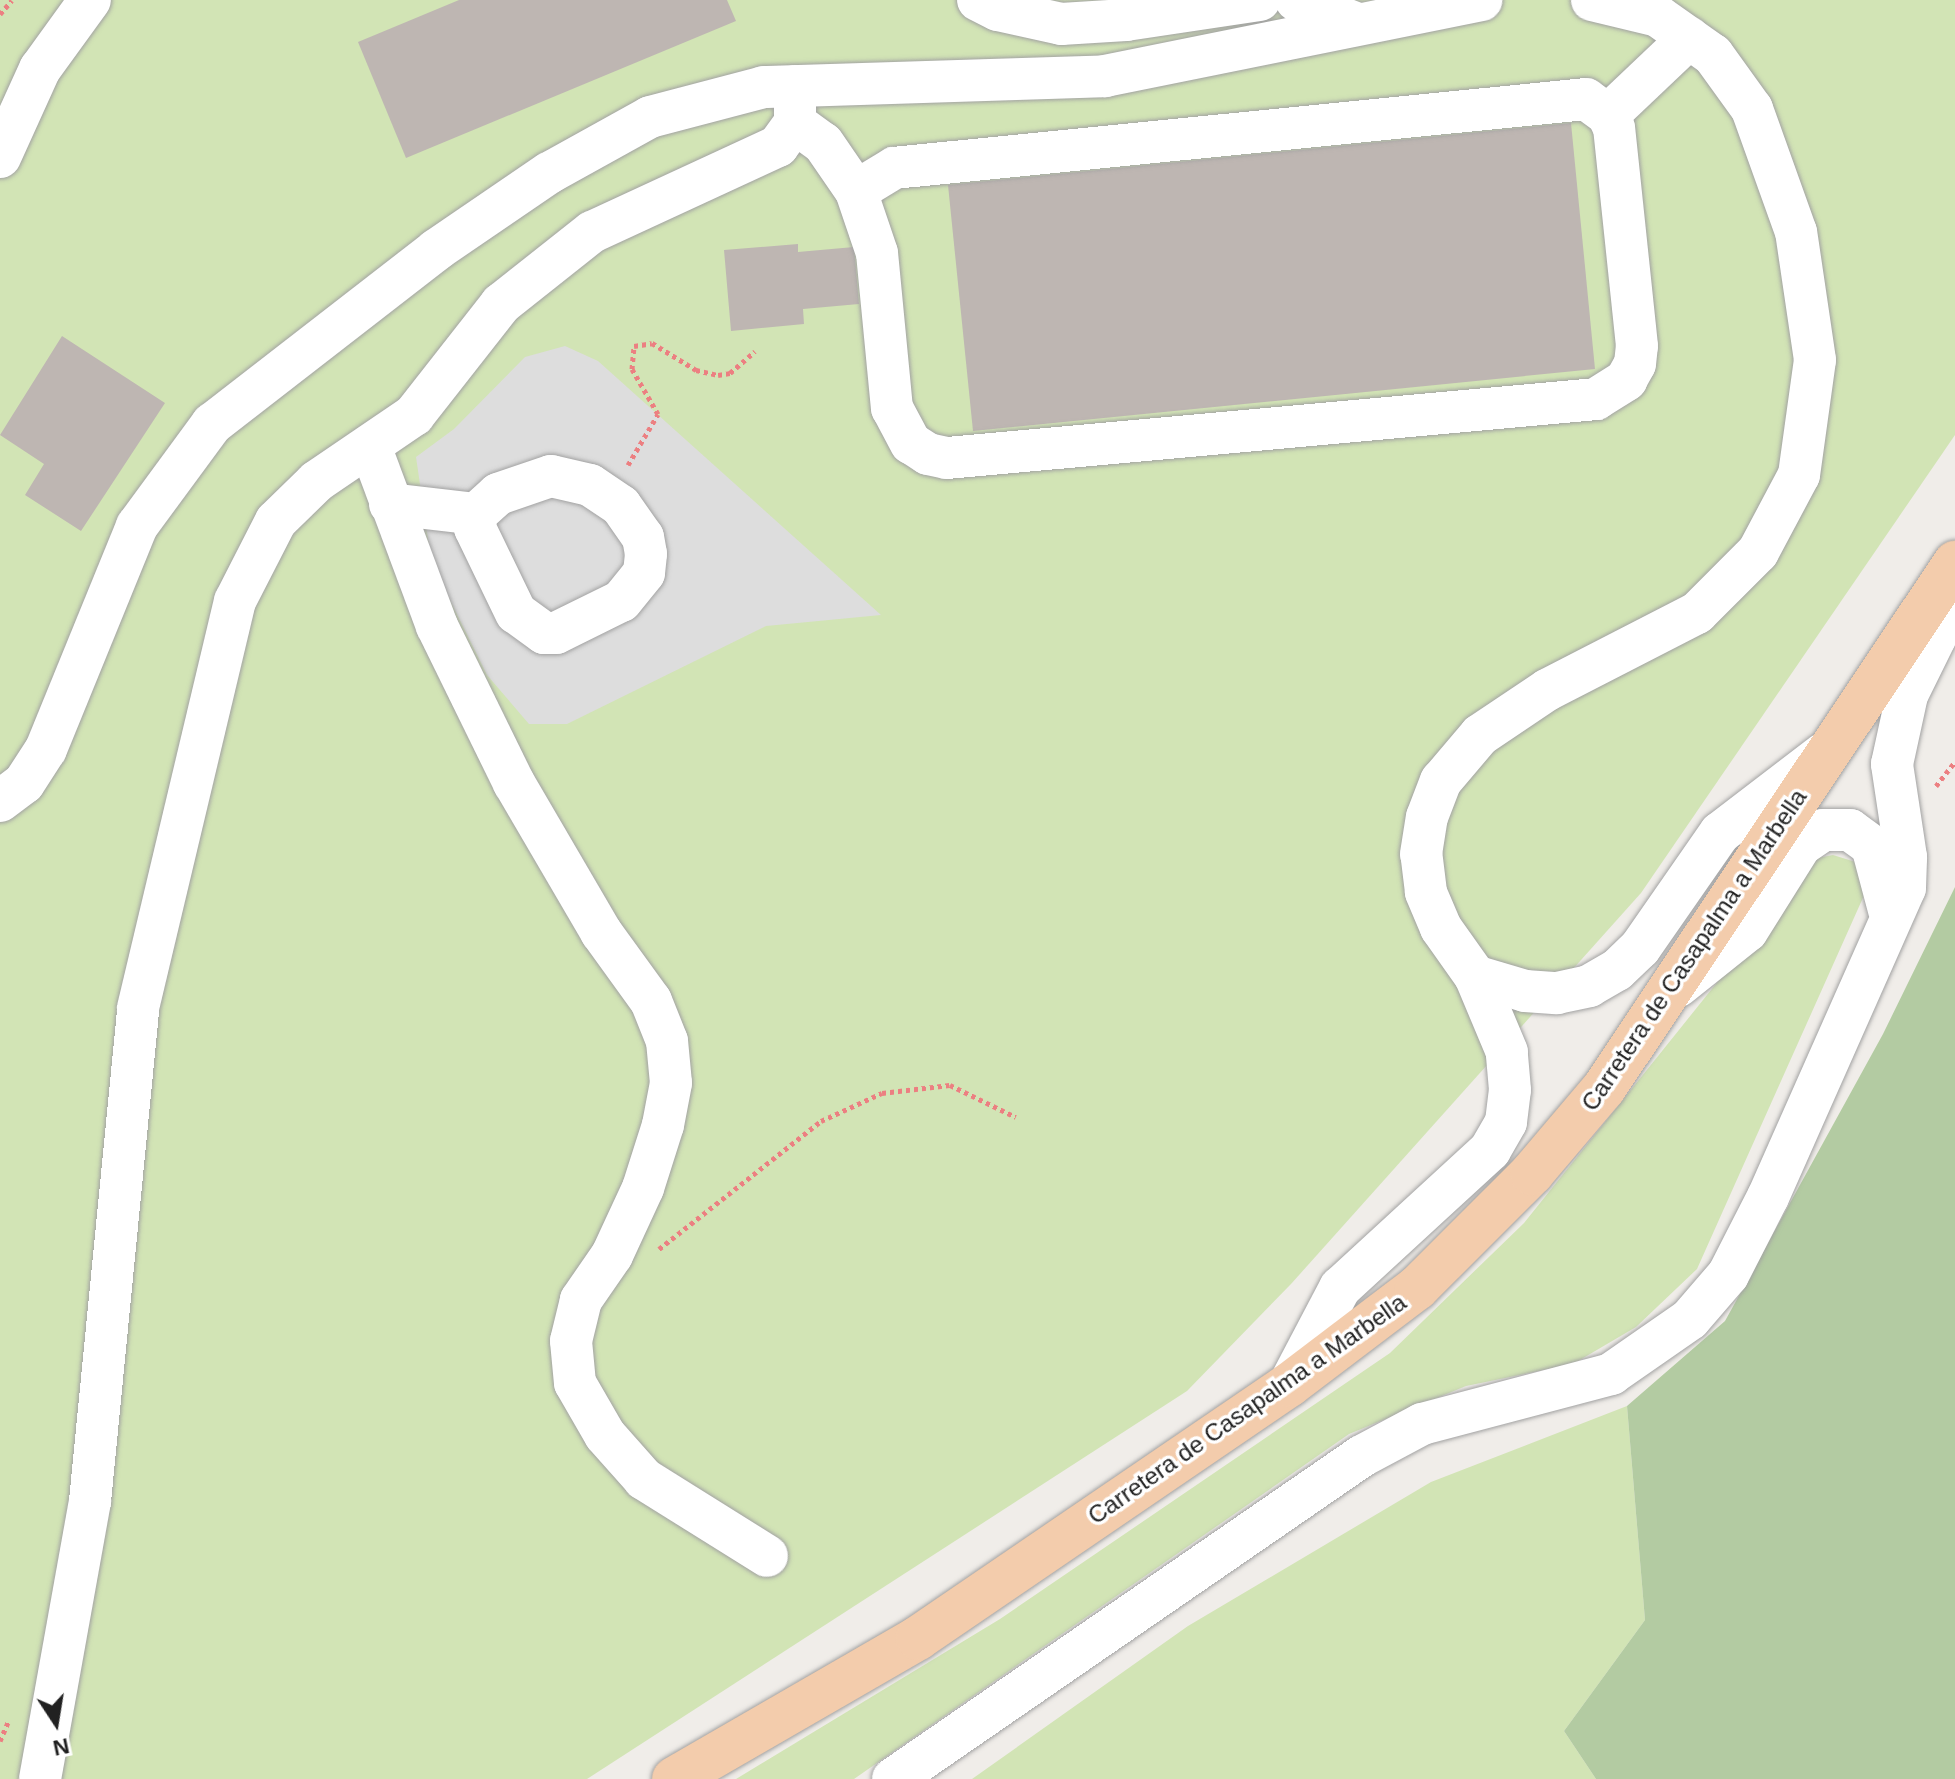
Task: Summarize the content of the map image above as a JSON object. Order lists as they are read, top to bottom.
{
  "streets": {
    "main road": ["Carretera de Casapalma a Marbella"]
  },
  "north": "bottom"
}
